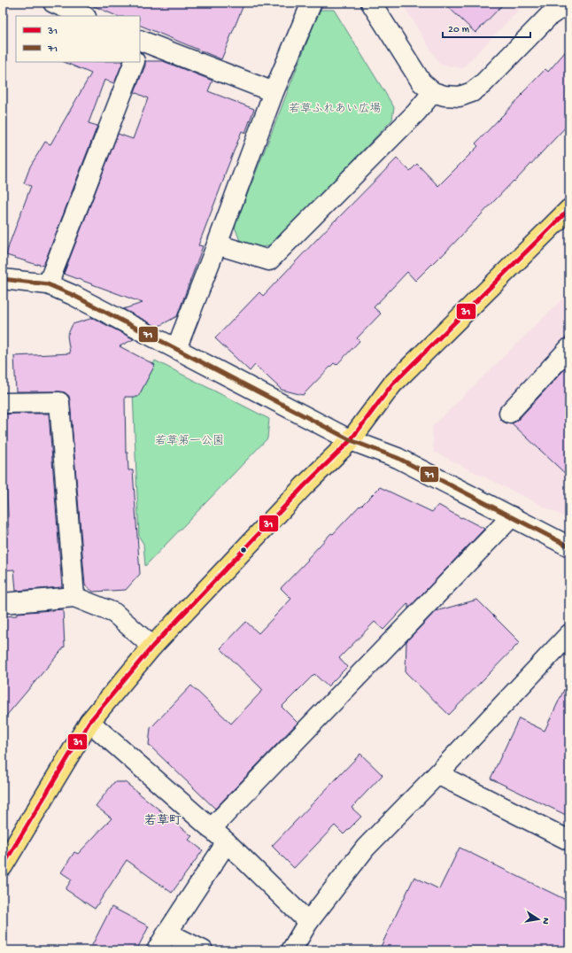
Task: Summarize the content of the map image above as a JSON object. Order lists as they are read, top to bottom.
{
  "districts": ["若草町"],
  "parks": ["若草ふれあい広場", "若草第一公園"],
  "lines": ["transit line 31", "transit line 71"],
  "legend": ["31", "71"],
  "scale_bar": "20 m",
  "north": "right"
}
